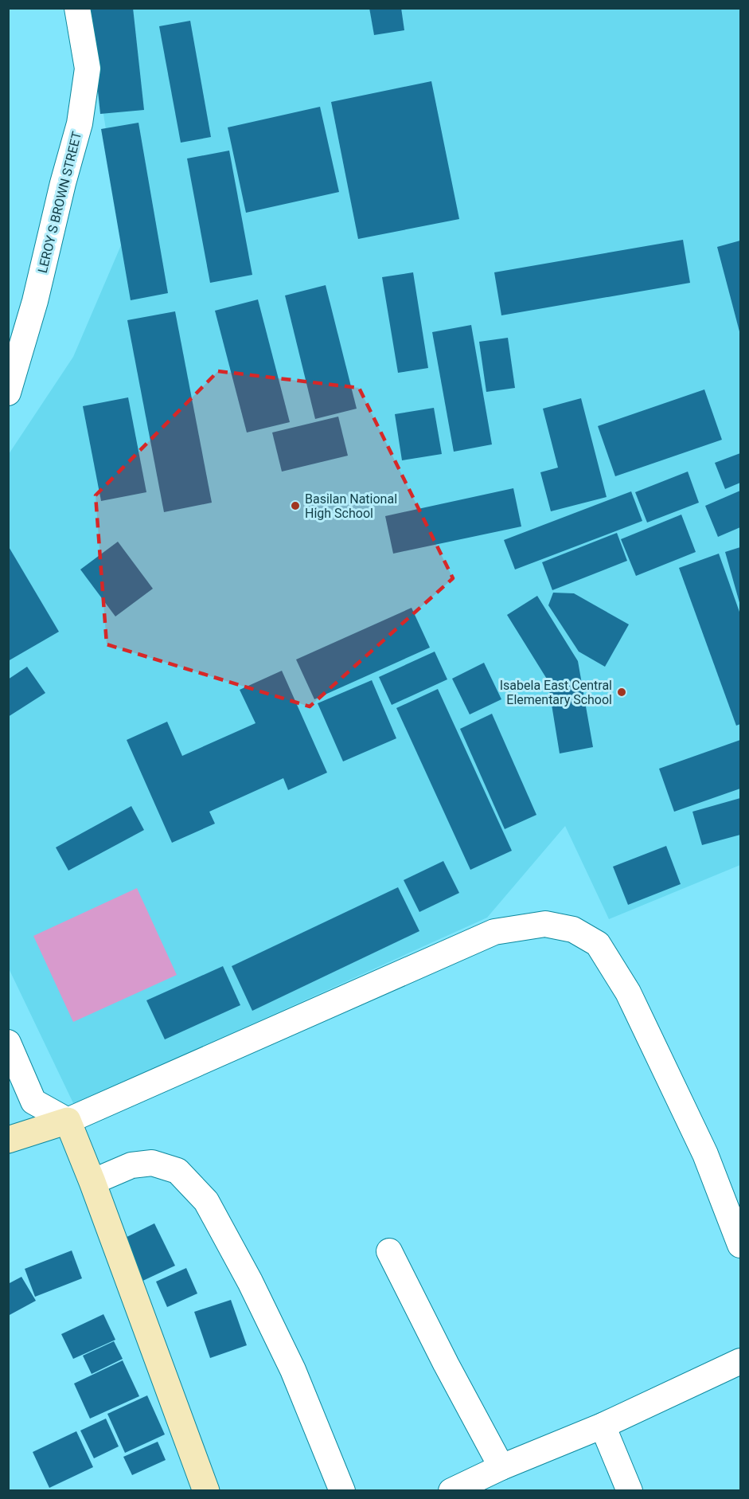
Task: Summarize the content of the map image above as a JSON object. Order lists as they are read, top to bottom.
{
  "streets": {
    "street": ["LEROY S BROWN STREET"]
  },
  "places": ["Basilan National High School", "Isabela East Central Elementary School"]
}
